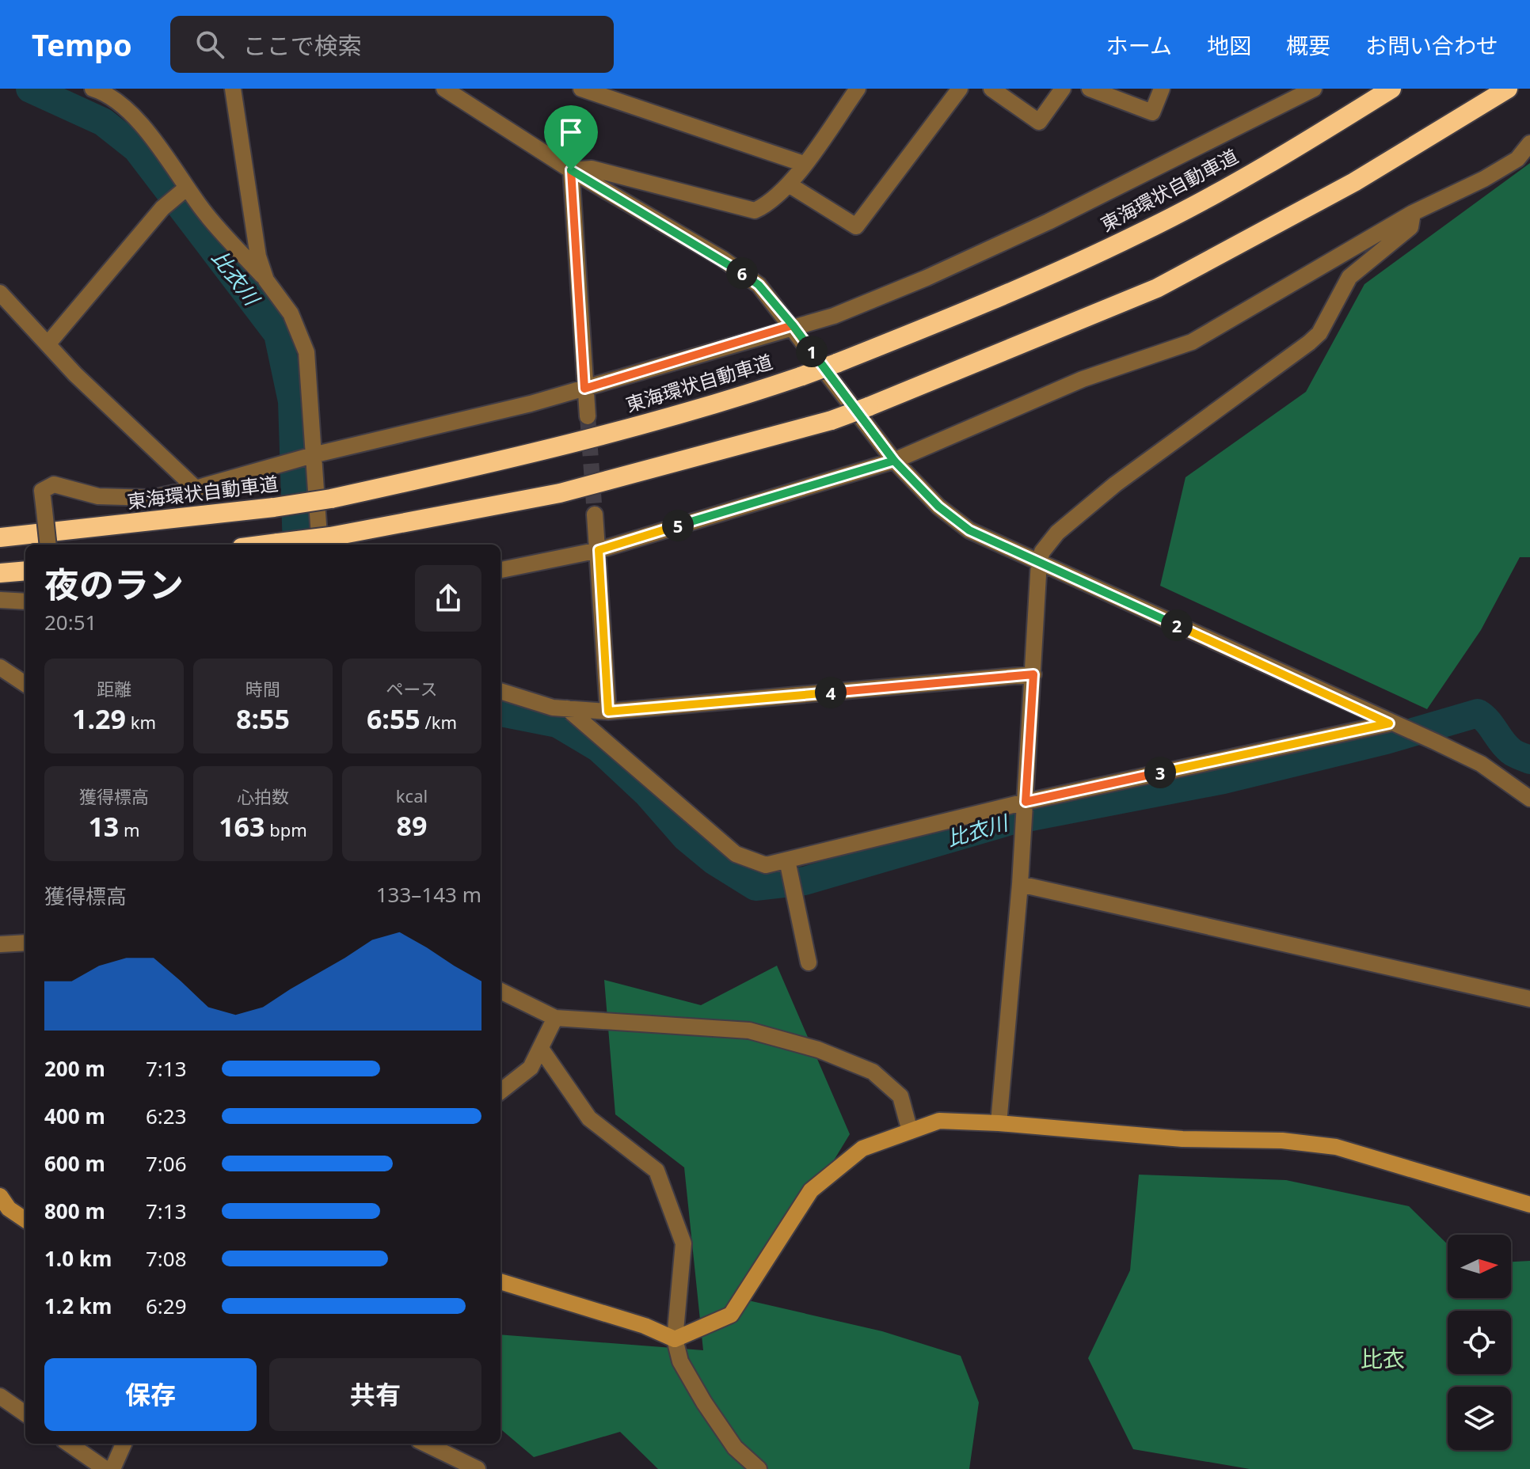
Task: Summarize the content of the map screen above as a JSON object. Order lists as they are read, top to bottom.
{
  "streets": {
    "highway": ["東海環状自動車道"]
  },
  "districts": ["比衣"],
  "water": ["比衣川"],
  "north": "right",
  "page": {
    "header": "Tempo",
    "search": "ここで検索",
    "nav": [
      "ホーム",
      "地図",
      "概要",
      "お問い合わせ"
    ],
    "pins": [
      "6",
      "1",
      "5",
      "2",
      "4",
      "3"
    ],
    "heading": ["夜のラン", "20:51"],
    "stats": [
      ["距離", "1.29 km"],
      ["時間", "8:55"],
      ["ペース", "6:55 /km"],
      ["獲得標高", "13 m"],
      ["心拍数", "163 bpm"],
      ["kcal", "89"]
    ],
    "chart": ["獲得標高", "133–143 m"],
    "list": [
      {
        "name": "200 m",
        "note": "7:13"
      },
      {
        "name": "400 m",
        "note": "6:23"
      },
      {
        "name": "600 m",
        "note": "7:06"
      },
      {
        "name": "800 m",
        "note": "7:13"
      },
      {
        "name": "1.0 km",
        "note": "7:08"
      },
      {
        "name": "1.2 km",
        "note": "6:29"
      }
    ],
    "buttons": ["保存", "共有"]
  }
}
